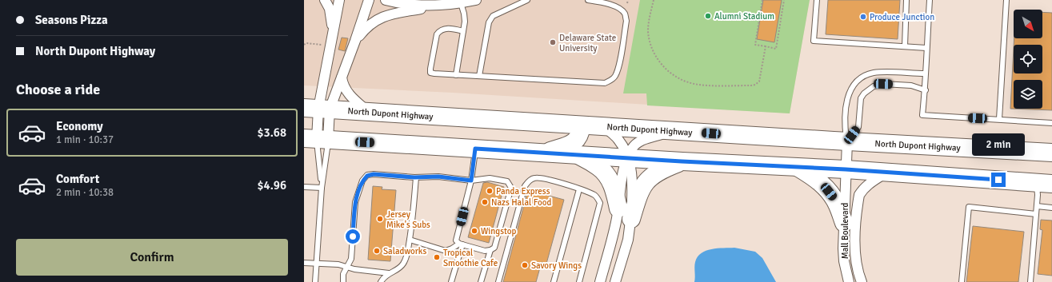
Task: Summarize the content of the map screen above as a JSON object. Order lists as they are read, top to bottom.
{
  "streets": {
    "highway": ["North Dupont Highway"],
    "street": ["Mall Boulevard"]
  },
  "crossings": [
    ["North Dupont Highway", "Mall Boulevard"]
  ],
  "places": [
    "Alumni Stadium",
    "Produce Junction",
    "Delaware State University",
    "Panda Express",
    "Nazs Halal Food",
    "Jersey Mike's Subs",
    "Wingstop",
    "Saladworks",
    "Tropical Smoothie Cafe",
    "Savory Wings"
  ],
  "north": "bottom right",
  "page": {
    "banner": ["Seasons Pizza", "North Dupont Highway"],
    "heading": "Choose a ride",
    "list": [
      {
        "name": "Economy",
        "note": "1 min · 10:37",
        "value": "$3.68"
      },
      {
        "name": "Comfort",
        "note": "2 min · 10:38",
        "value": "$4.96"
      }
    ],
    "bubble": "2 min",
    "buttons": "Confirm"
  }
}
